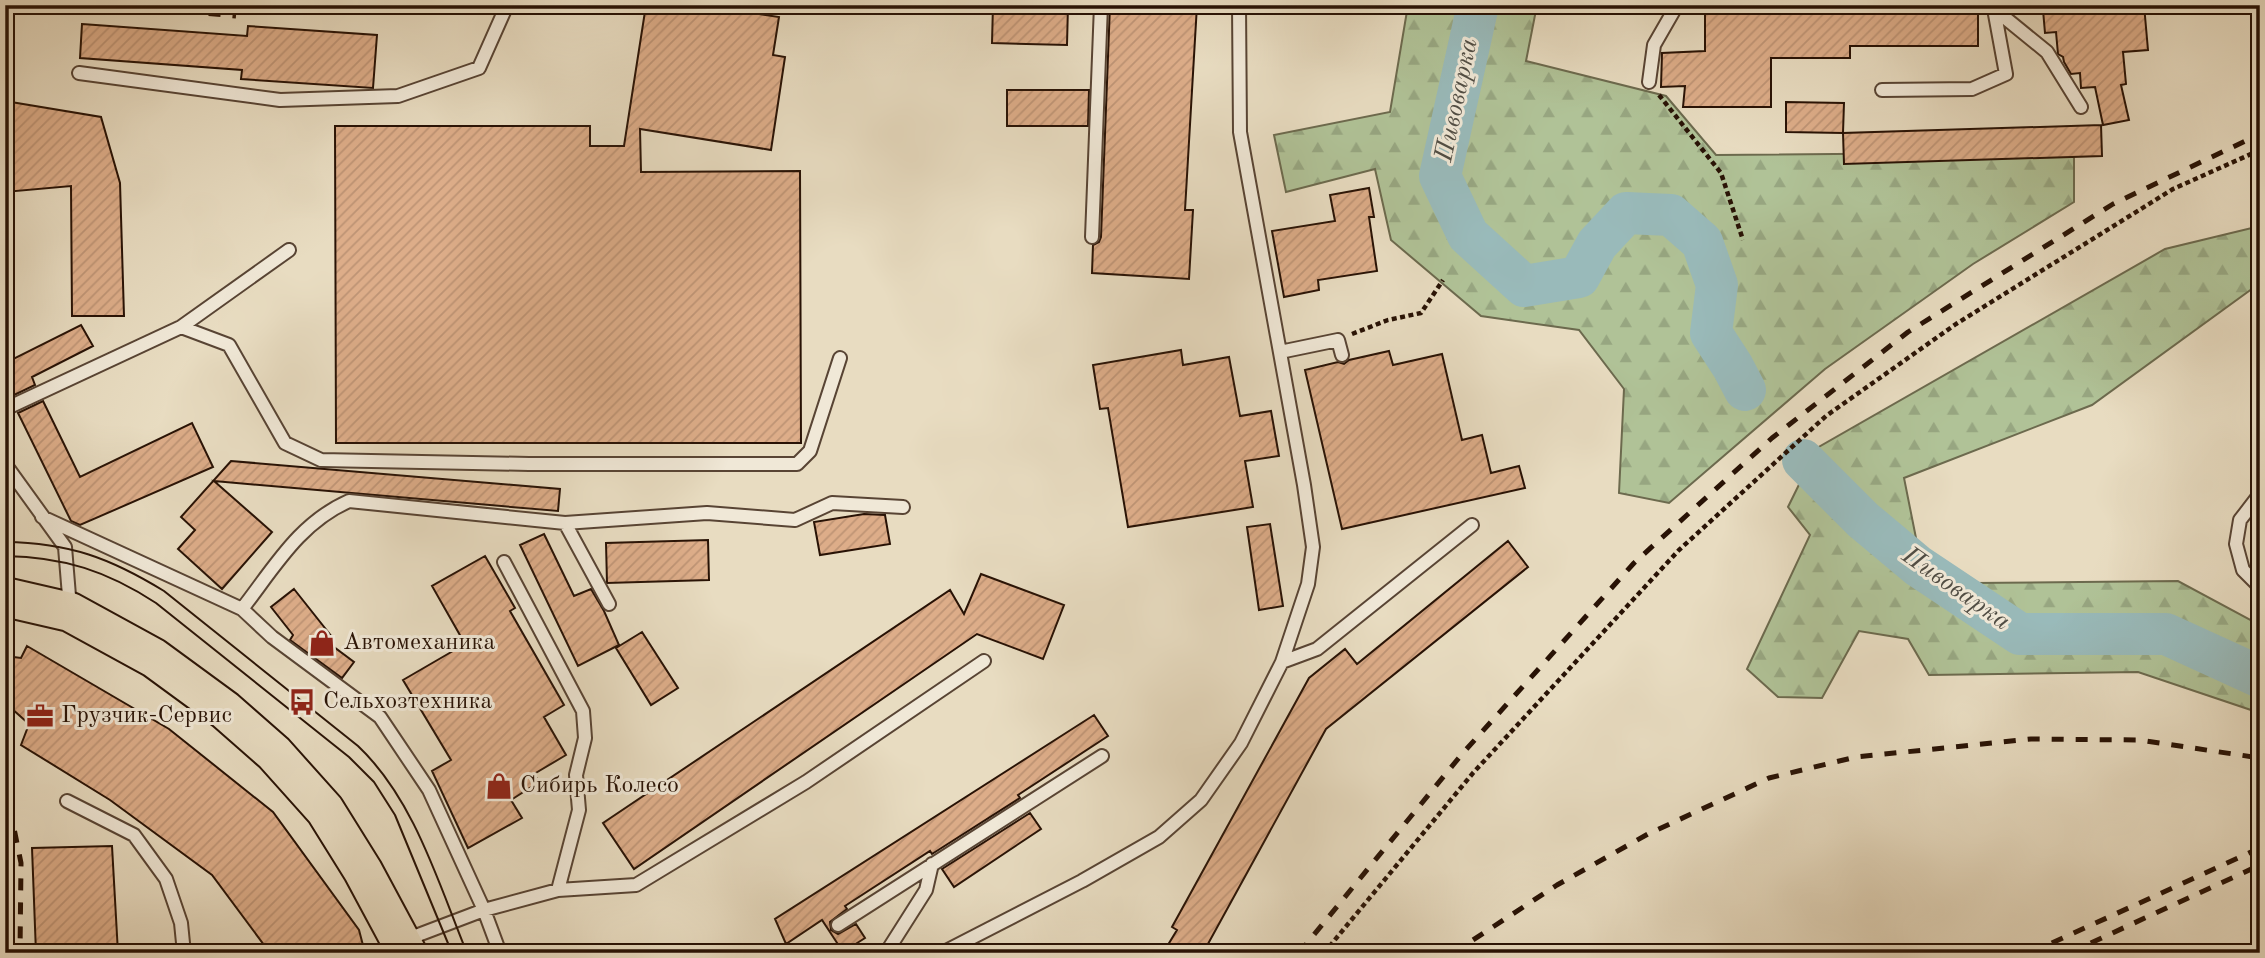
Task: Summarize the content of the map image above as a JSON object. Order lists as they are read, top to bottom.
{
  "water": ["Пивоварка"],
  "places": {
    "shop": ["Автомеханика", "Сибирь Колесо"],
    "bus stop": ["Сельхозтехника"],
    "office": ["Грузчик-Сервис"]
  }
}
